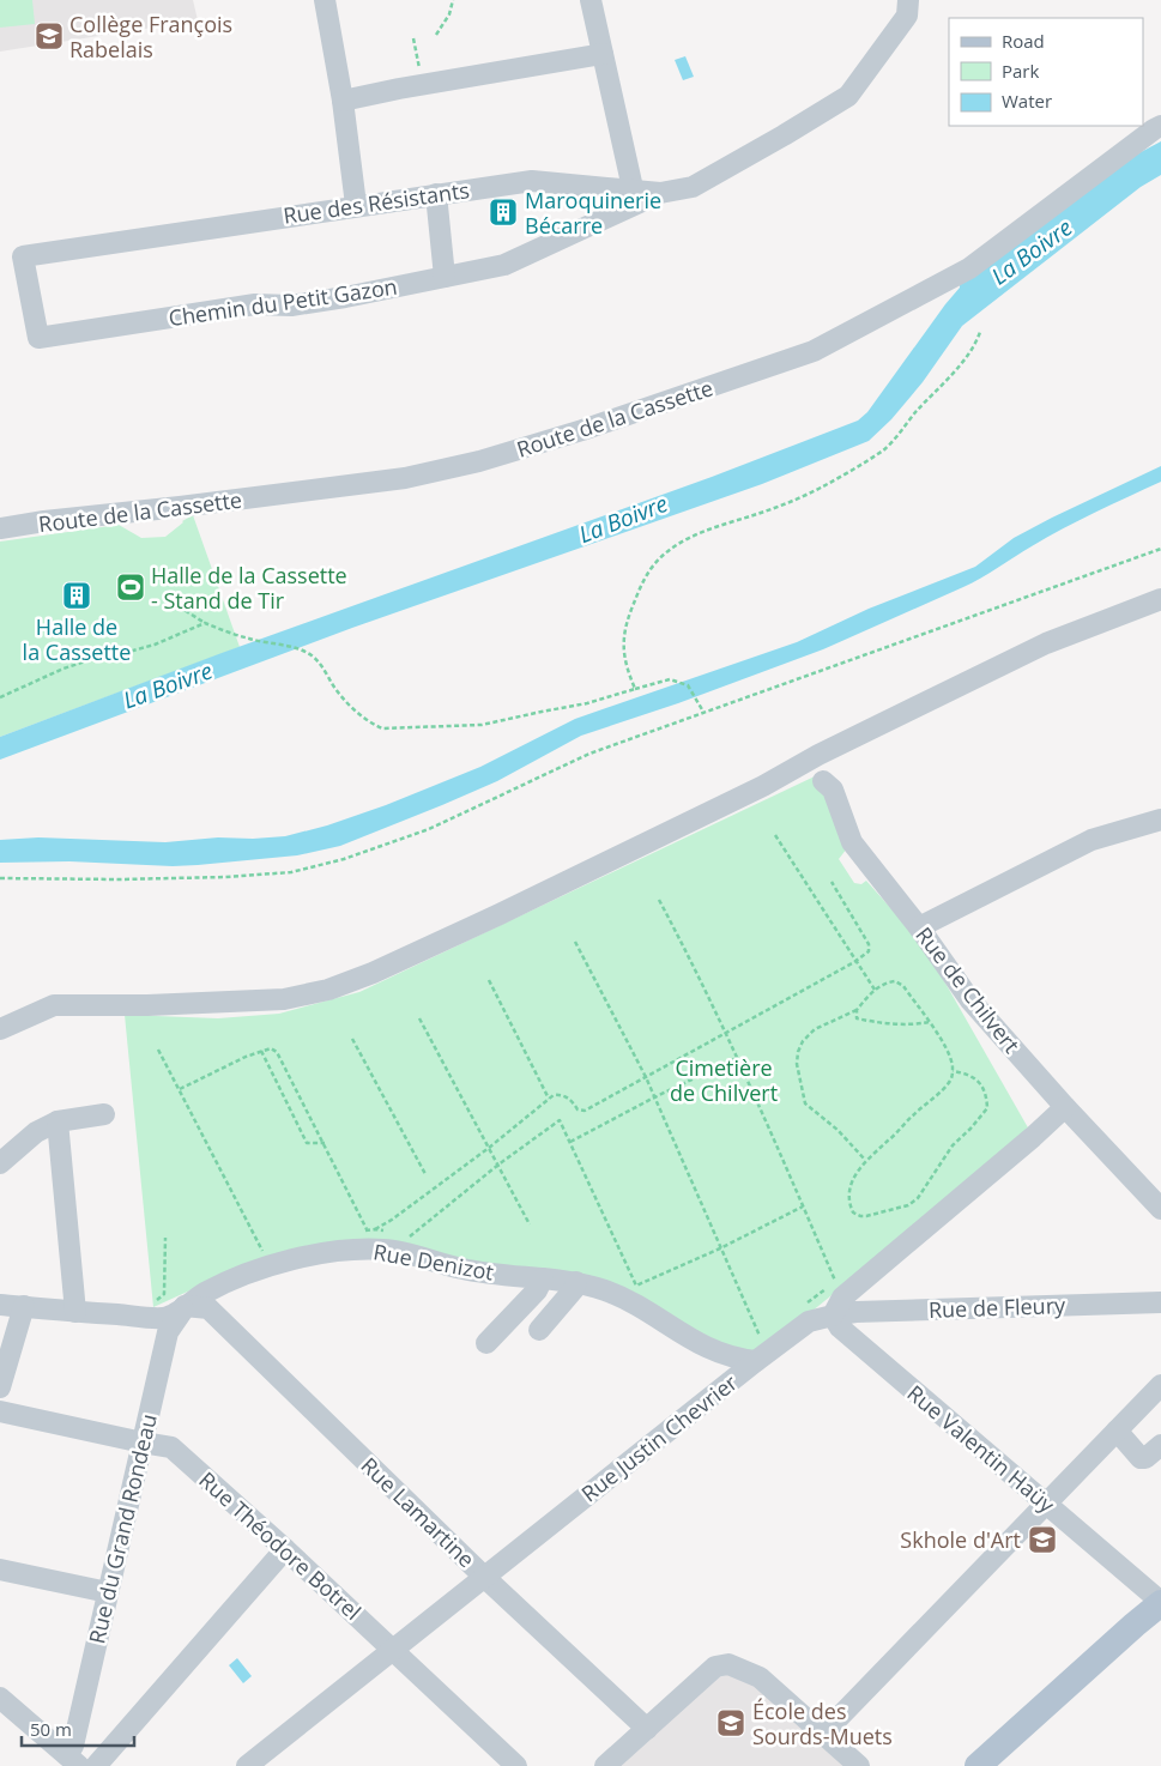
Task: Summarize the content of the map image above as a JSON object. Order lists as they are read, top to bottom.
{
  "streets": {
    "street": [
      "Rue des Résistants",
      "Chemin du Petit Gazon",
      "Route de la Cassette",
      "Rue de Chilvert",
      "Rue Denizot",
      "Rue de Fleury",
      "Rue Justin Chevrier",
      "Rue Valentin Haüy",
      "Rue Lamartine",
      "Rue du Grand Rondeau",
      "Rue Théodore Botrel"
    ]
  },
  "crossings": [
    ["Rue des Résistants", "Chemin du Petit Gazon"],
    ["Rue Denizot", "Rue Justin Chevrier"],
    ["Rue Denizot", "Rue Lamartine"],
    ["Rue Denizot", "Rue du Grand Rondeau"],
    ["Rue de Fleury", "Rue Justin Chevrier"],
    ["Rue de Fleury", "Rue Valentin Haüy"],
    ["Rue Justin Chevrier", "Rue Valentin Haüy"],
    ["Rue Justin Chevrier", "Rue Lamartine"],
    ["Rue Justin Chevrier", "Rue Théodore Botrel"],
    ["Rue Lamartine", "Rue du Grand Rondeau"],
    ["Rue du Grand Rondeau", "Rue Théodore Botrel"]
  ],
  "water": ["La Boivre"],
  "parks": ["Cimetière de Chilvert"],
  "places": {
    "school or university": ["Collège François Rabelais", "Skhole d'Art", "École des Sourds-Muets"],
    "building": ["Maroquinerie Bécarre", "Halle de la Cassette"],
    "sports": ["Halle de la Cassette - Stand de Tir"]
  },
  "legend": ["Road", "Park", "Water"],
  "scale_bar": "50 m"
}
